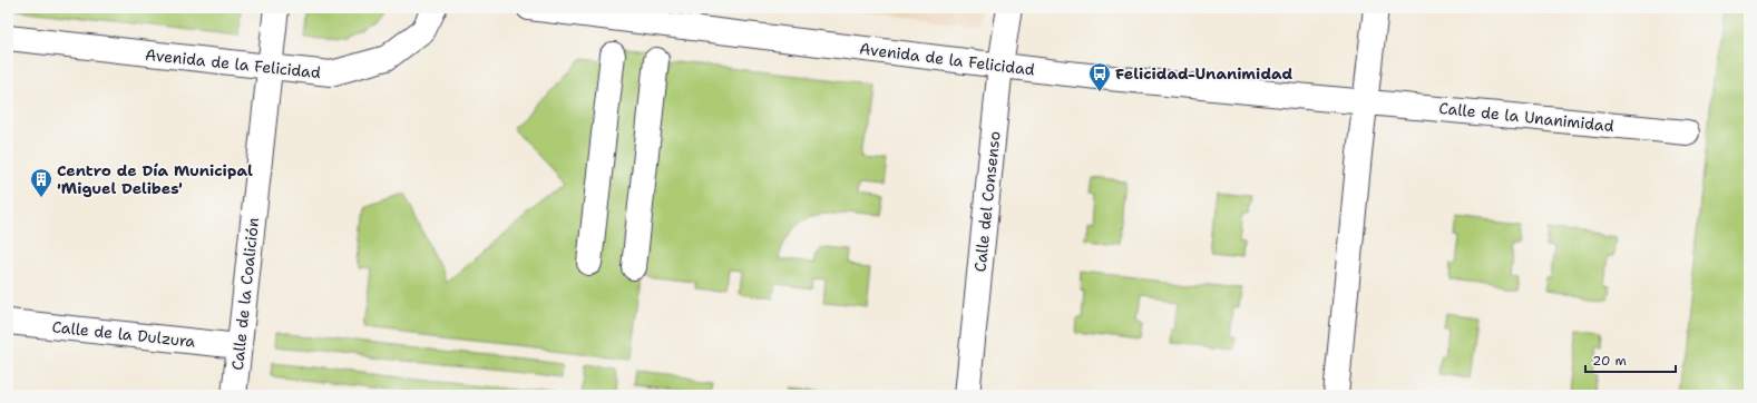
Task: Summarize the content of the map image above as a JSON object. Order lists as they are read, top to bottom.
{
  "streets": {
    "street": [
      "Avenida de la Felicidad",
      "Calle de la Unanimidad",
      "Calle del Consenso",
      "Calle de la Coalición",
      "Calle de la Dulzura"
    ]
  },
  "crossings": [
    ["Avenida de la Felicidad", "Calle de la Unanimidad"],
    ["Avenida de la Felicidad", "Calle del Consenso"],
    ["Avenida de la Felicidad", "Calle de la Coalición"],
    ["Calle de la Coalición", "Calle de la Dulzura"]
  ],
  "places": {
    "bus stop": ["Felicidad-Unanimidad"],
    "building": ["Centro de Día Municipal 'Miguel Delibes'"]
  },
  "scale_bar": "20 m"
}
